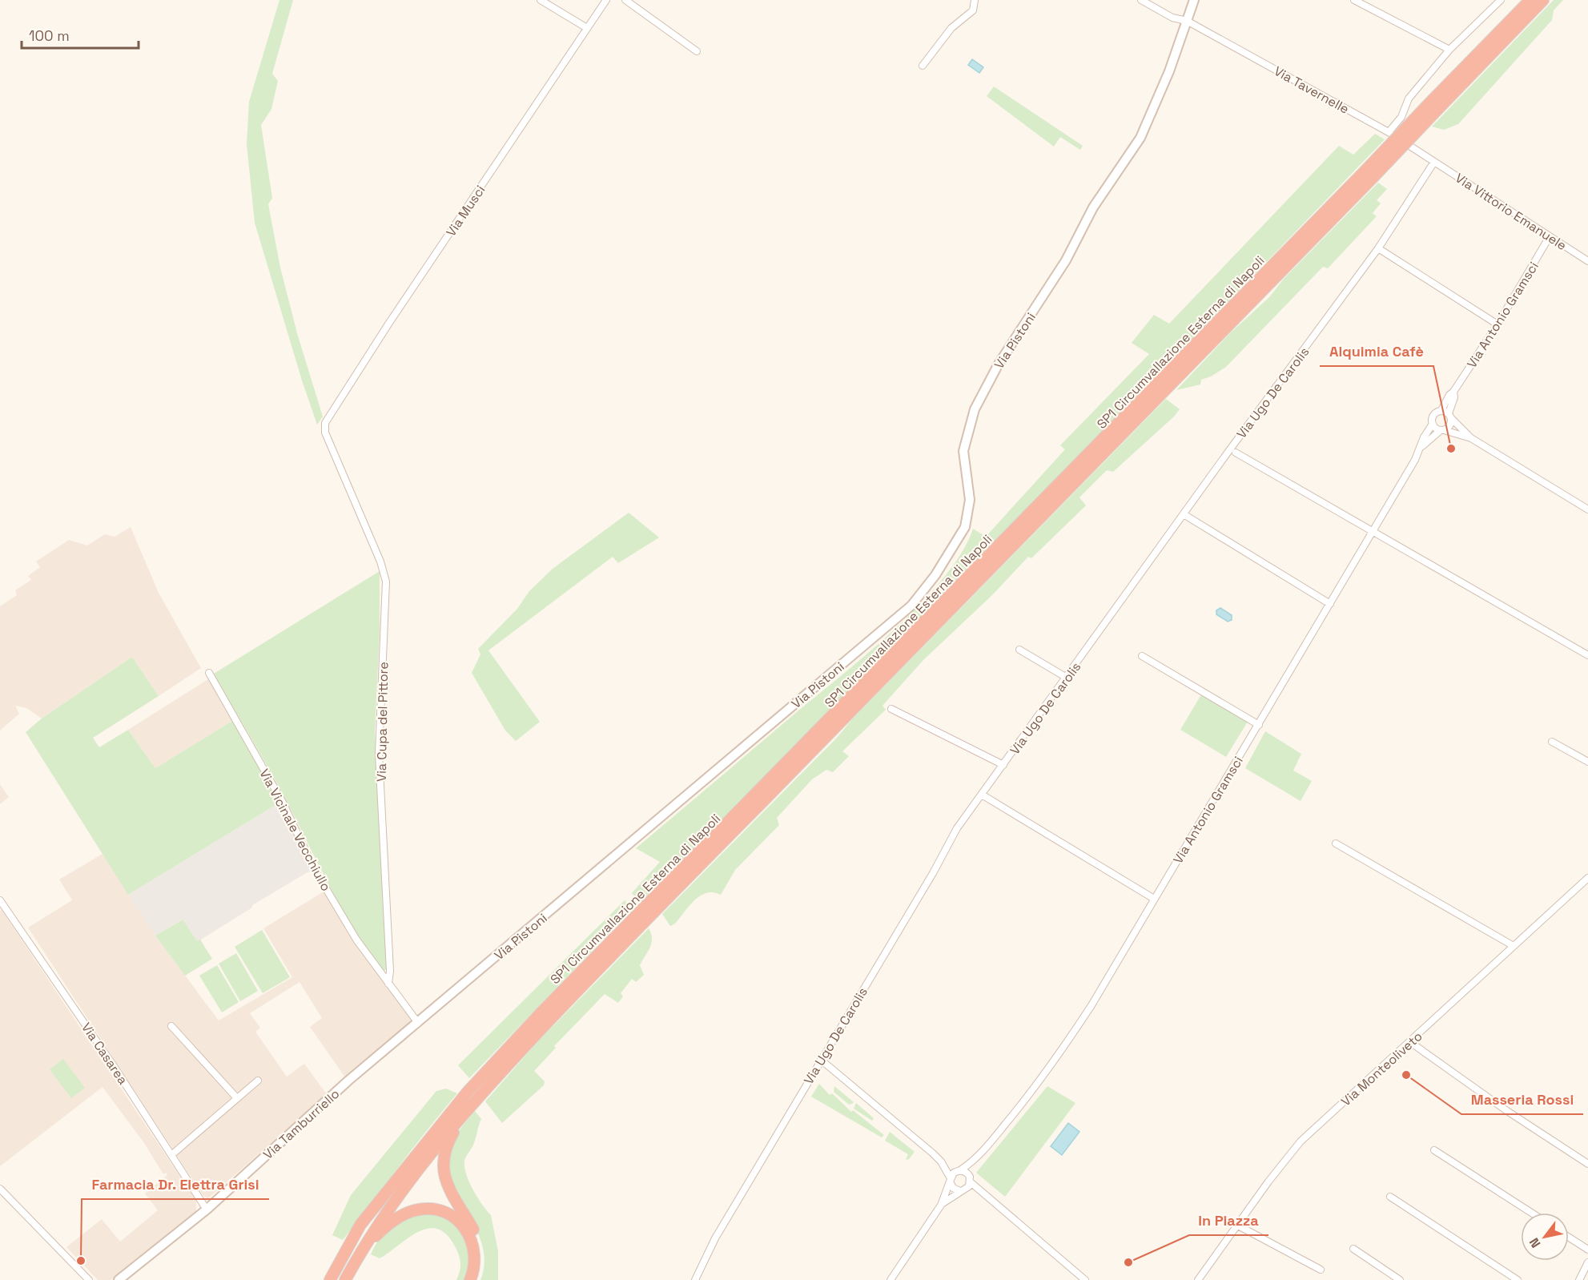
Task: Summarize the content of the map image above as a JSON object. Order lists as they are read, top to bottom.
{
  "streets": {
    "highway": ["SP1 Circumvallazione Esterna di Napoli"],
    "street": [
      "Via Tavernelle",
      "Via Musci",
      "Via Vittorio Emanuele",
      "Via Antonio Gramsci",
      "Via Pistoni",
      "Via Ugo De Carolis",
      "Via Cupa del Pittore",
      "Via Vicinale Vecchiullo",
      "Via Casarea",
      "Via Monteoliveto",
      "Via Tamburriello"
    ]
  },
  "crossings": [
    ["Via Tavernelle", "Via Vittorio Emanuele"],
    ["Via Tavernelle", "Via Pistoni"],
    ["Via Tavernelle", "Via Ugo De Carolis"],
    ["Via Musci", "Via Cupa del Pittore"],
    ["Via Vittorio Emanuele", "Via Antonio Gramsci"],
    ["Via Vittorio Emanuele", "Via Ugo De Carolis"],
    ["Via Pistoni", "Via Tamburriello"],
    ["Via Cupa del Pittore", "Via Vicinale Vecchiullo"],
    ["Via Casarea", "Via Tamburriello"]
  ],
  "places": [
    "Alquimia Cafè",
    "Masseria Rossi",
    "Farmacia Dr. Elettra Grisi",
    "In Piazza"
  ],
  "scale_bar": "100 m",
  "north": "bottom left"
}
